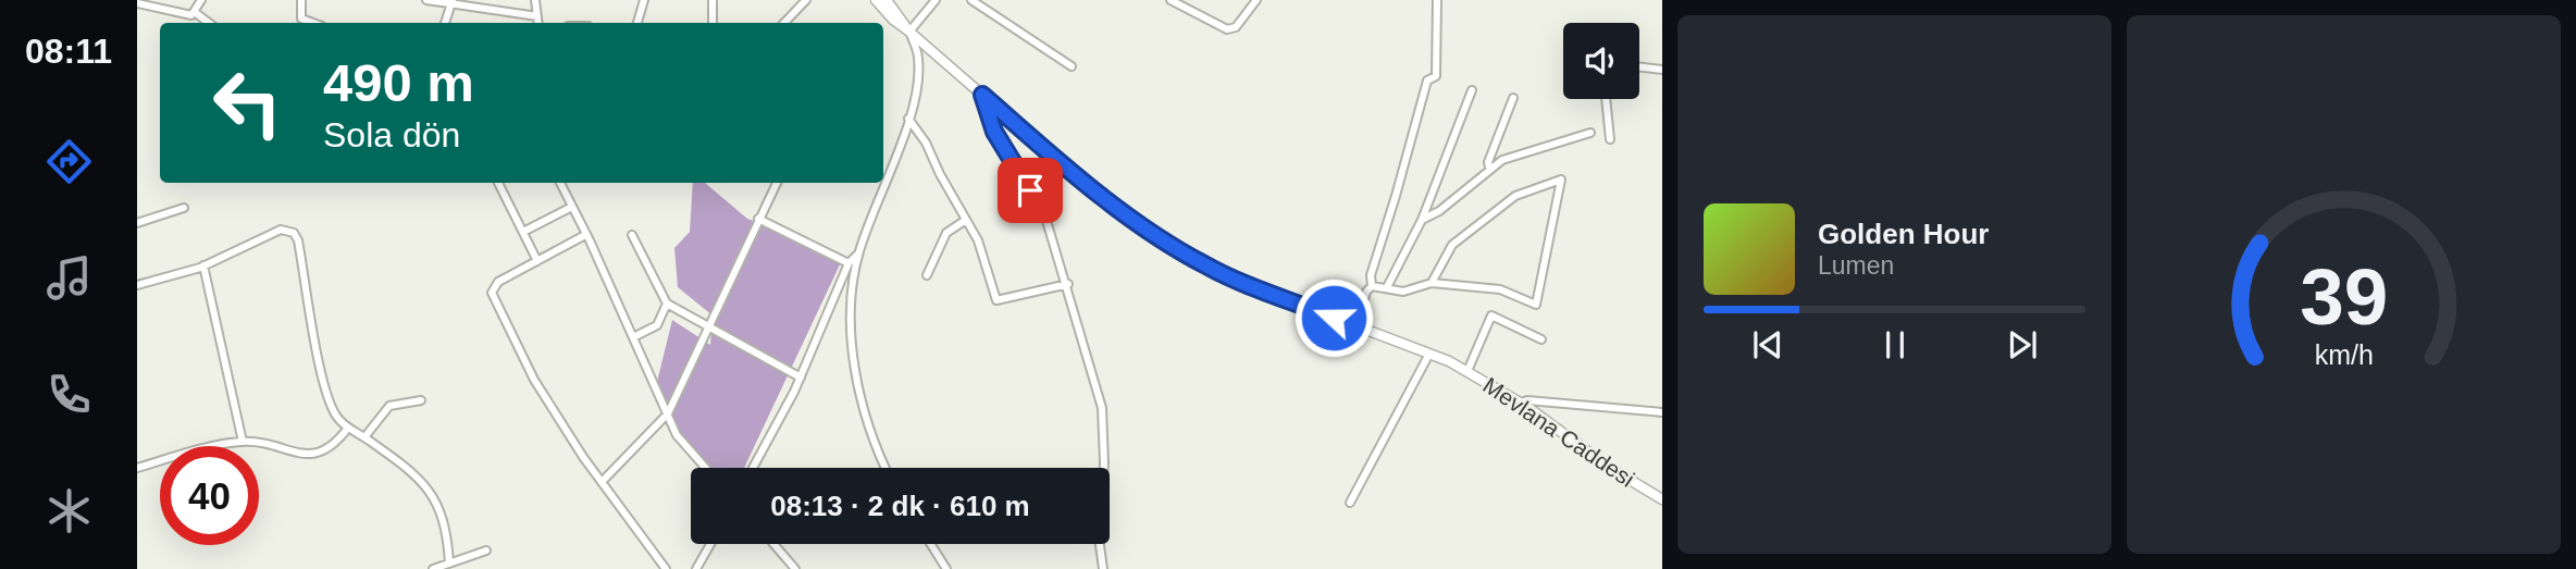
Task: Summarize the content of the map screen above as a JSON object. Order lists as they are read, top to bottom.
{
  "streets": {
    "street": ["Mevlana Caddesi"]
  },
  "page": {
    "tabs": "08:11",
    "turn": ["490 m", "Sola dön"],
    "song": ["Golden Hour", "Lumen"],
    "limit": "40",
    "trip": "08:13 · 2 dk · 610 m",
    "gauge": ["39", "km/h"]
  }
}
